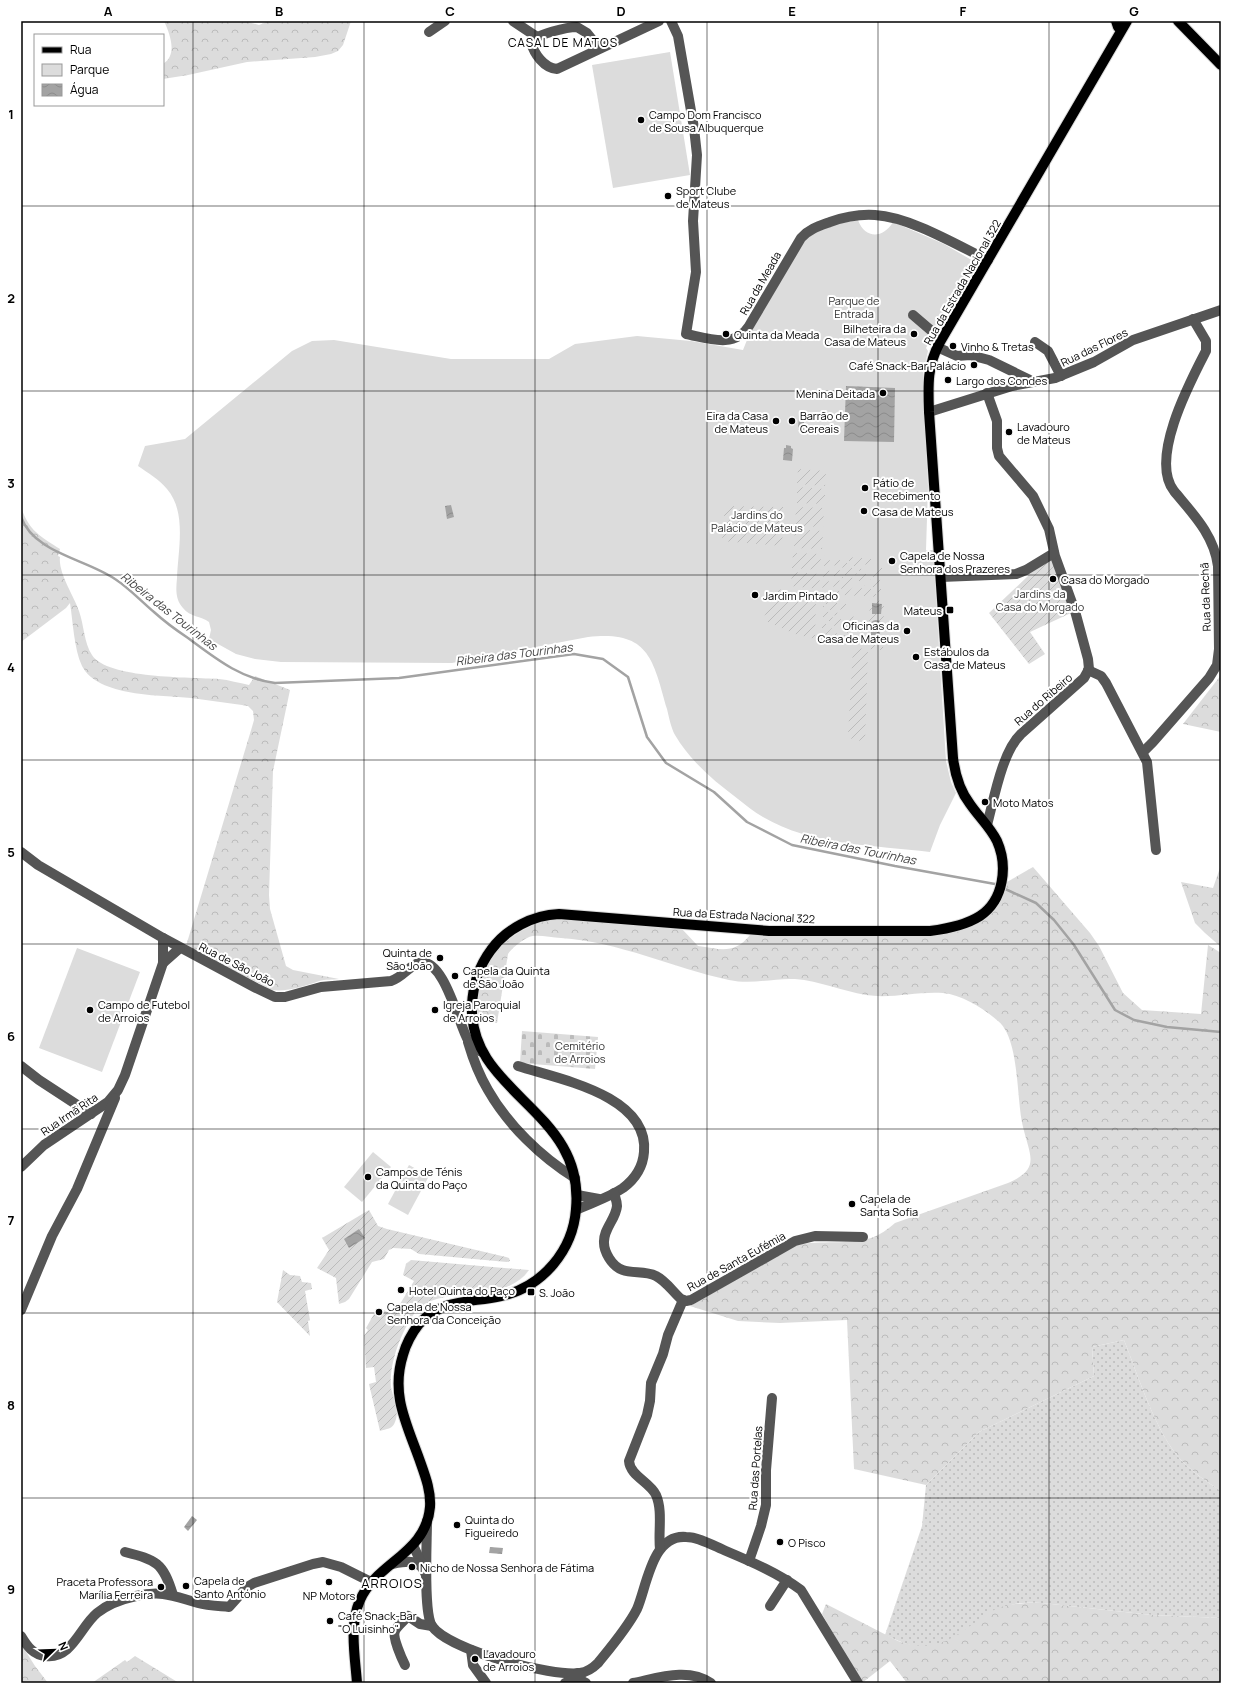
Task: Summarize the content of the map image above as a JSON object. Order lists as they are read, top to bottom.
{
  "streets": {
    "main road": ["Rua da Estrada Nacional 322"],
    "street": [
      "Rua da Meada",
      "Rua das Flores",
      "Rua da Rechã",
      "Rua do Ribeiro",
      "Rua de São João",
      "Rua Irmã Rita",
      "Rua de Santa Eufémia",
      "Rua das Portelas"
    ]
  },
  "crossings": [
    ["Rua da Estrada Nacional 322", "Rua da Meada"],
    ["Rua da Estrada Nacional 322", "Rua das Flores"],
    ["Rua da Estrada Nacional 322", "Rua do Ribeiro"],
    ["Rua da Estrada Nacional 322", "Rua de São João"],
    ["Rua das Flores", "Rua da Rechã"]
  ],
  "districts": ["CASAL DE MATOS", "ARROIOS"],
  "water": ["Ribeira das Tourinhas"],
  "parks": [
    "Parque de Entrada",
    "Jardins do Palácio de Mateus",
    "Jardins da Casa do Morgado",
    "Cemitério de Arroios"
  ],
  "places": {
    "other": [
      "Campo Dom Francisco de Sousa Albuquerque",
      "Sport Clube de Mateus",
      "Quinta da Meada",
      "Bilheteira da Casa de Mateus",
      "Vinho & Tretas",
      "Café Snack-Bar Palácio",
      "Largo dos Condes",
      "Menina Deitada",
      "Eira da Casa de Mateus",
      "Barrão de Cereais",
      "Lavadouro de Mateus",
      "Pátio de Recebimento",
      "Casa de Mateus",
      "Capela de Nossa Senhora dos Prazeres",
      "Casa do Morgado",
      "Jardim Pintado",
      "Oficinas da Casa de Mateus",
      "Estábulos da Casa de Mateus",
      "Moto Matos",
      "Quinta de São João",
      "Capela da Quinta de São João",
      "Campo de Futebol de Arroios",
      "Igreja Paroquial de Arroios",
      "Campos de Ténis da Quinta do Paço",
      "Capela de Santa Sofia",
      "Hotel Quinta do Paço",
      "Capela de Nossa Senhora da Conceição",
      "Quinta do Figueiredo",
      "O Pisco",
      "Nicho de Nossa Senhora de Fátima",
      "NP Motors",
      "Capela de Santo António",
      "Praceta Professora Marília Ferreira",
      "Café Snack-Bar \"O Luisinho\"",
      "Lavadouro de Arroios"
    ],
    "transit": ["Mateus", "S. João"]
  },
  "legend": ["Rua", "Parque", "Água"],
  "north": "top right",
  "grid": {
    "columns": [
      "A",
      "B",
      "C",
      "D",
      "E",
      "F",
      "G"
    ],
    "rows": [
      "1",
      "2",
      "3",
      "4",
      "5",
      "6",
      "7",
      "8",
      "9"
    ]
  }
}
